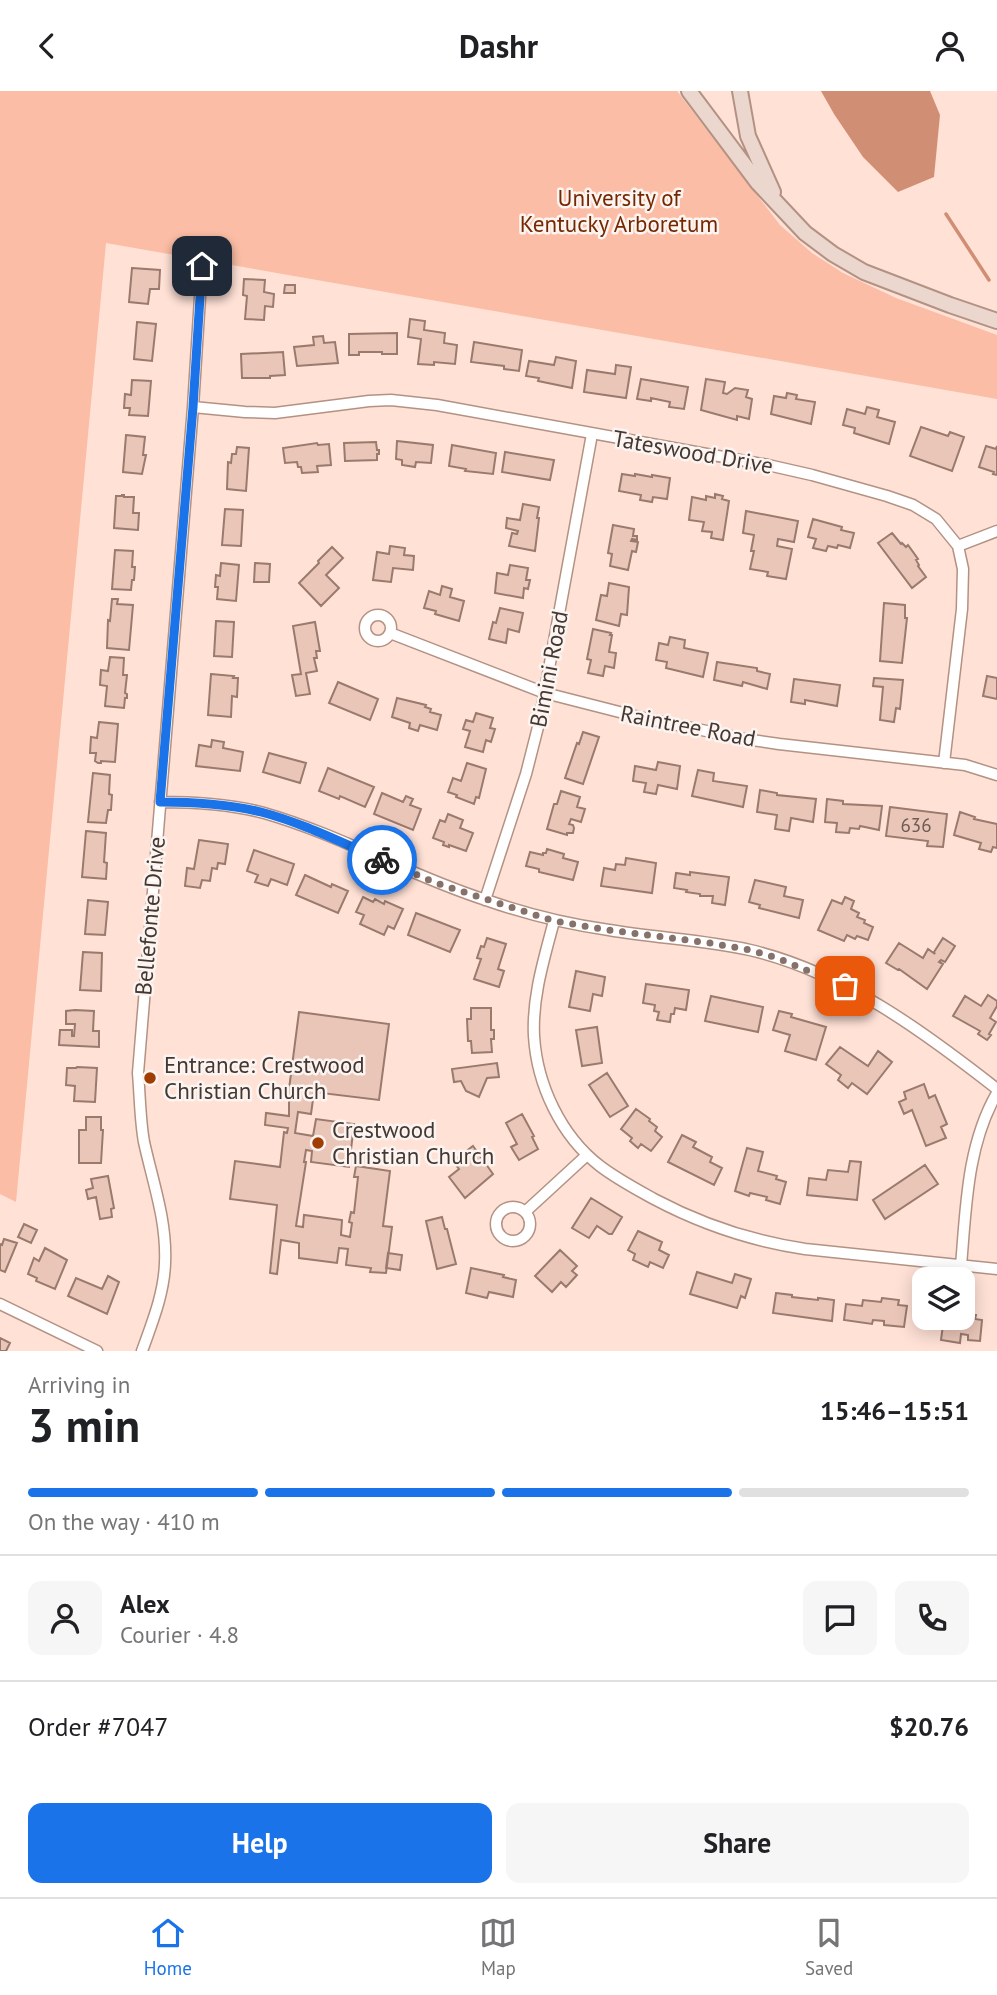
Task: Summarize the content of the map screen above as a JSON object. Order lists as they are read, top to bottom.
{
  "streets": {
    "street": [
      "Tateswood Drive",
      "Bimini Road",
      "Raintree Road",
      "Bellefonte Drive"
    ]
  },
  "crossings": [
    ["Tateswood Drive", "Bimini Road"],
    ["Tateswood Drive", "Bellefonte Drive"],
    ["Bimini Road", "Raintree Road"]
  ],
  "parks": ["University of Kentucky Arboretum"],
  "places": ["Entrance: Crestwood Christian Church", "Crestwood Christian Church"],
  "house_numbers": ["636"],
  "page": {
    "header": "Dashr",
    "heading": ["3 min", "Arriving in", "15:46–15:51"],
    "panel": [
      "Alex",
      "Courier · 4.8",
      "Order #7047",
      "$20.76"
    ],
    "bar": "On the way · 410 m",
    "buttons": ["Help", "Share"],
    "tabs": ["Home", "Map", "Saved"]
  }
}
